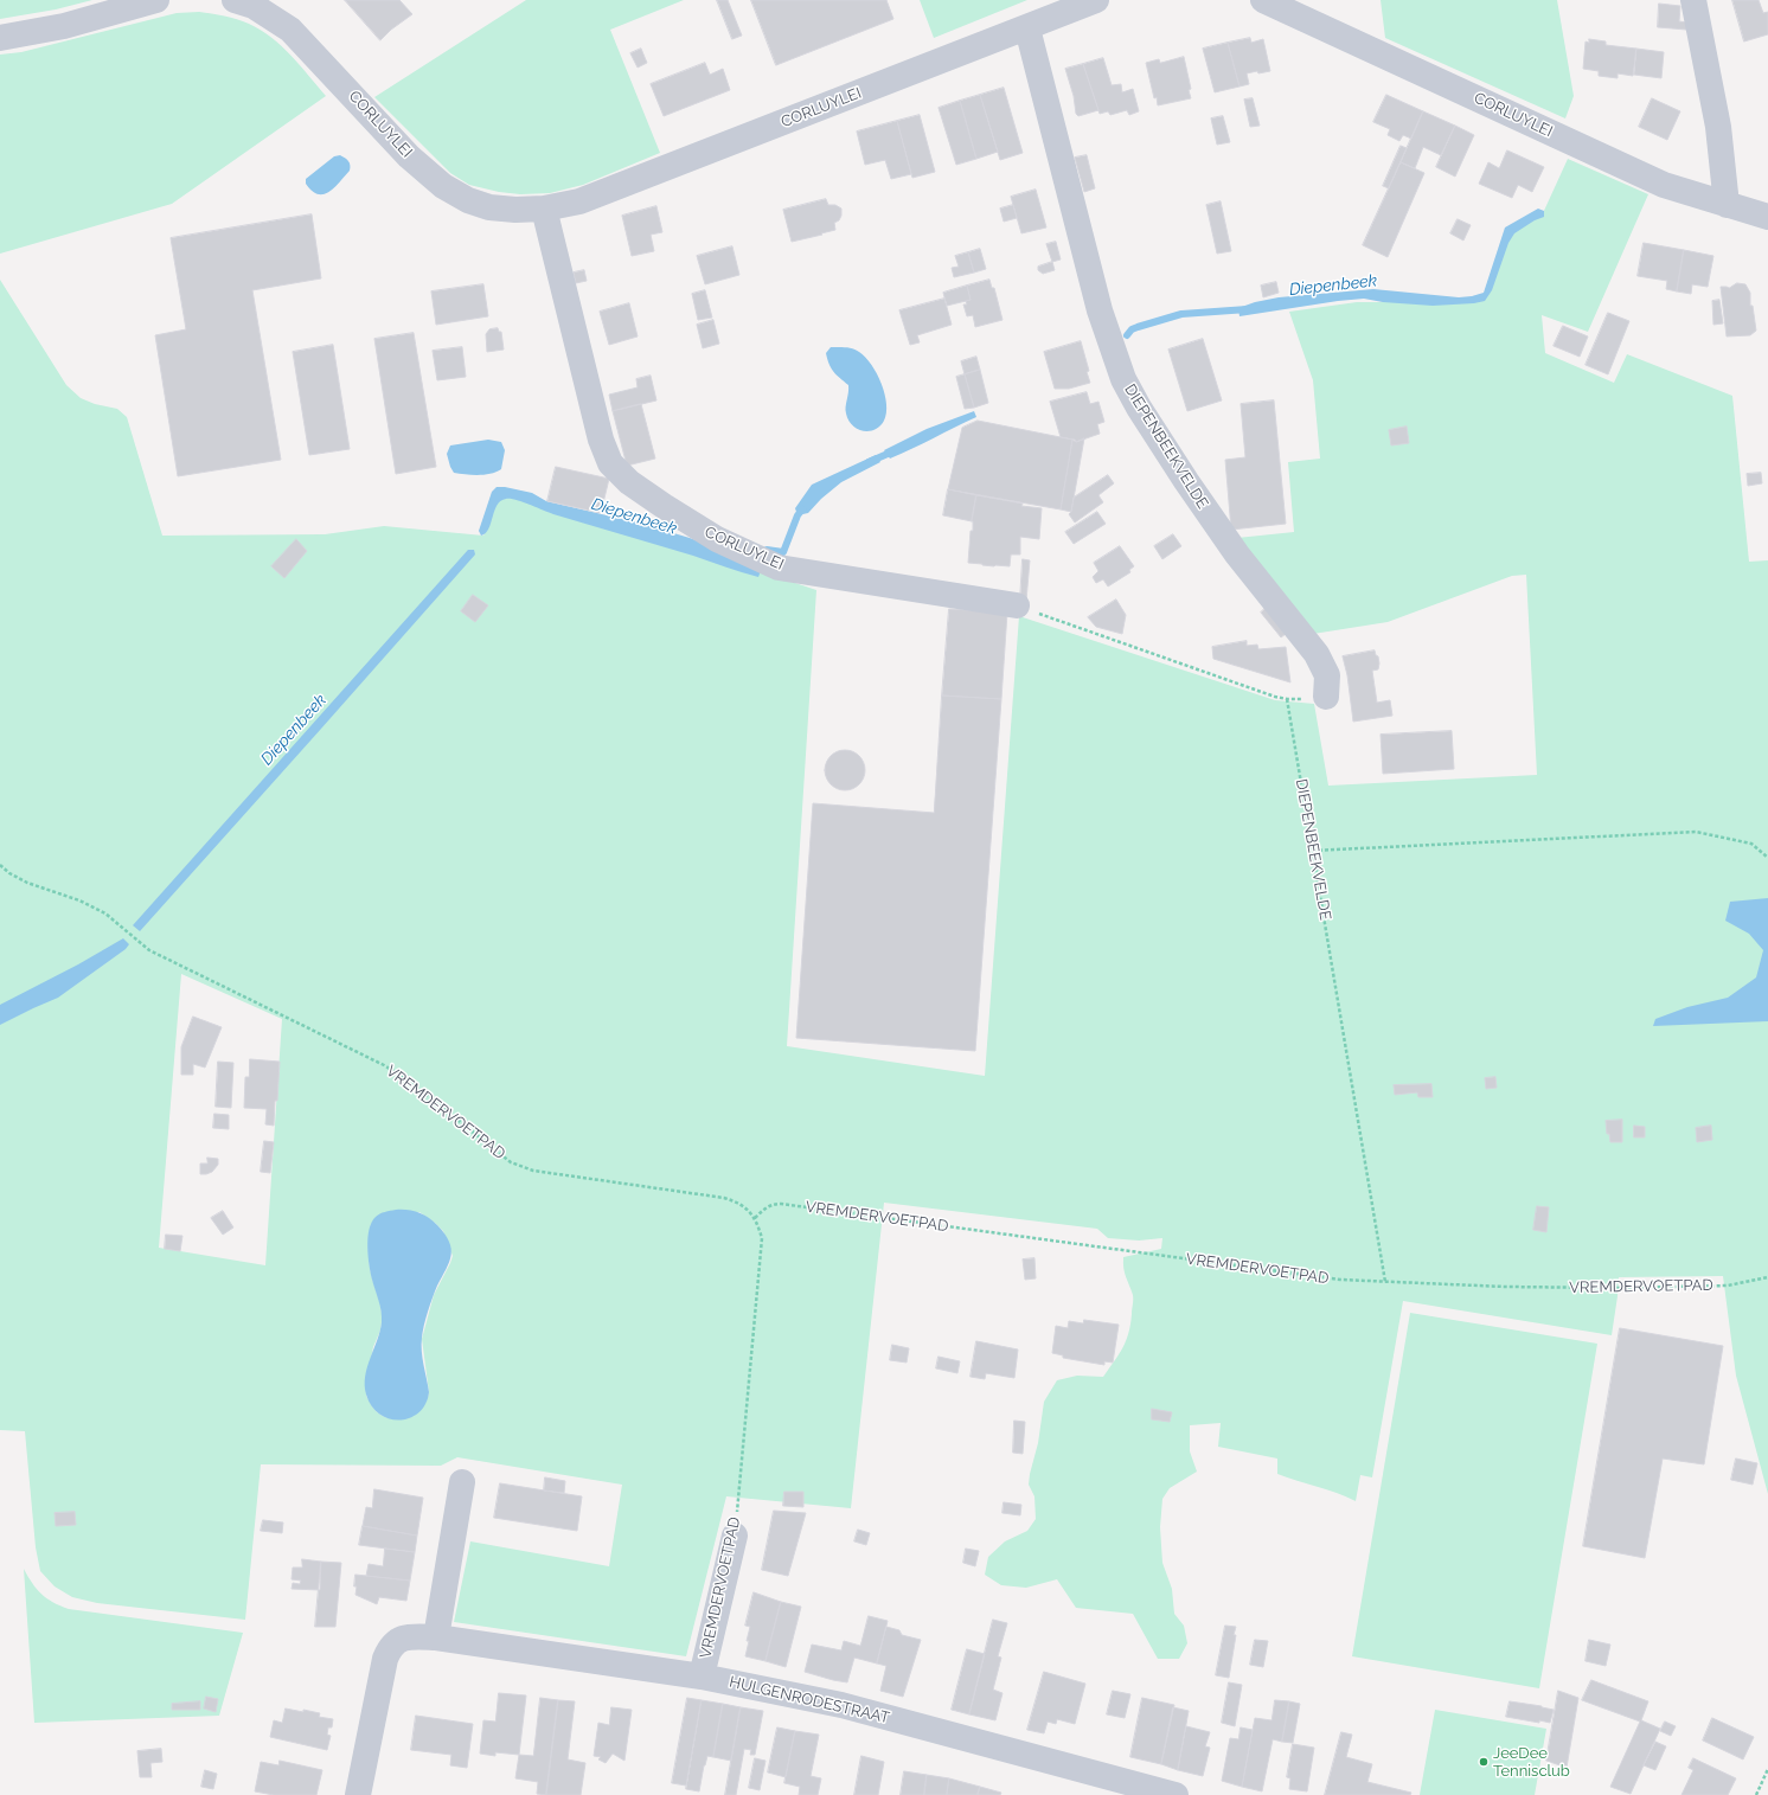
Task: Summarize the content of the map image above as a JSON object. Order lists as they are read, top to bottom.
{
  "streets": {
    "street": [
      "CORLUYLEI",
      "DIEPENBEEKVELDE",
      "VREMDERVOETPAD",
      "HULGENRODESTRAAT"
    ]
  },
  "crossings": [
    ["CORLUYLEI", "DIEPENBEEKVELDE"],
    ["DIEPENBEEKVELDE", "VREMDERVOETPAD"],
    ["VREMDERVOETPAD", "HULGENRODESTRAAT"]
  ],
  "water": ["Diepenbeek"],
  "places": ["JeeDee Tennisclub"]
}
